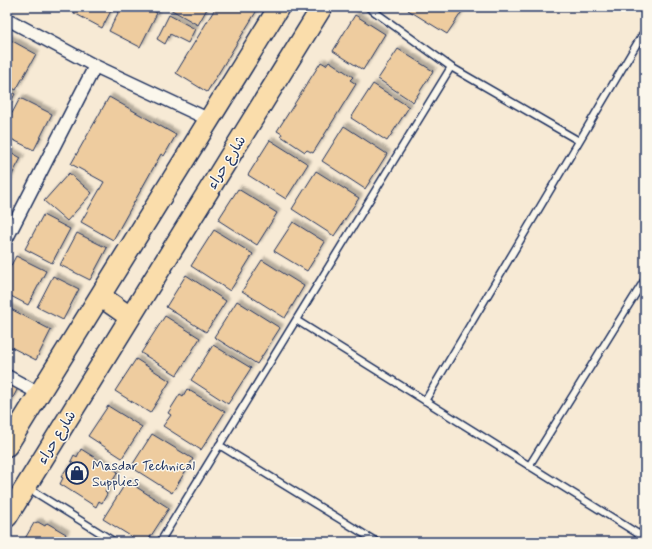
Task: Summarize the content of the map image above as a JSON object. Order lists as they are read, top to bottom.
{
  "streets": {
    "main road": ["شارع حراء"]
  },
  "places": {
    "shop": ["Masdar Technical Supplies"]
  }
}
